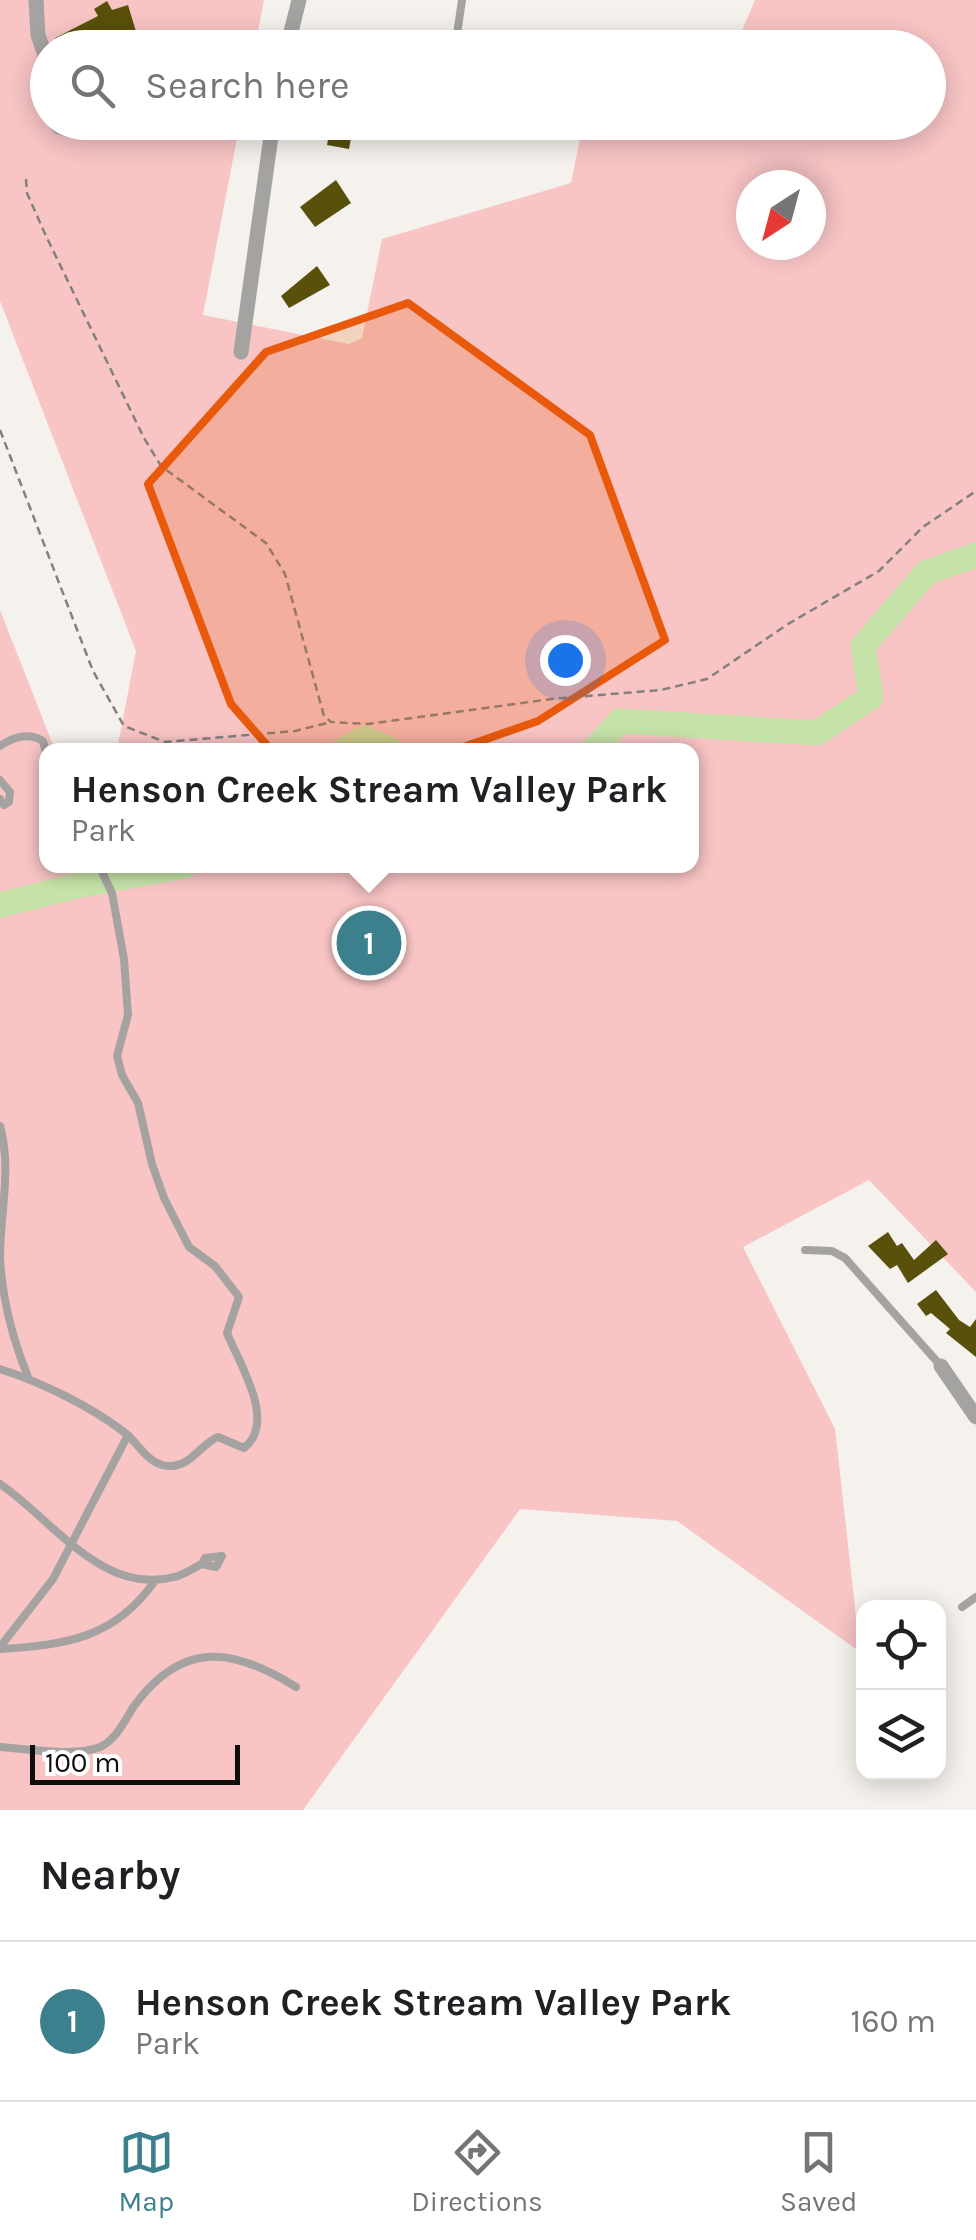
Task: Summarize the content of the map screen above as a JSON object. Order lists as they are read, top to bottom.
{
  "scale_bar": "100 m",
  "north": "bottom left",
  "page": {
    "search": "Search here",
    "popup": ["Henson Creek Stream Valley Park", "Park"],
    "pins": "1",
    "scale": "100 m",
    "heading": "Nearby",
    "list": [
      {
        "mark": "1",
        "name": "Henson Creek Stream Valley Park",
        "note": "Park",
        "value": "160 m"
      }
    ],
    "nav": ["Map", "Directions", "Saved"]
  }
}
